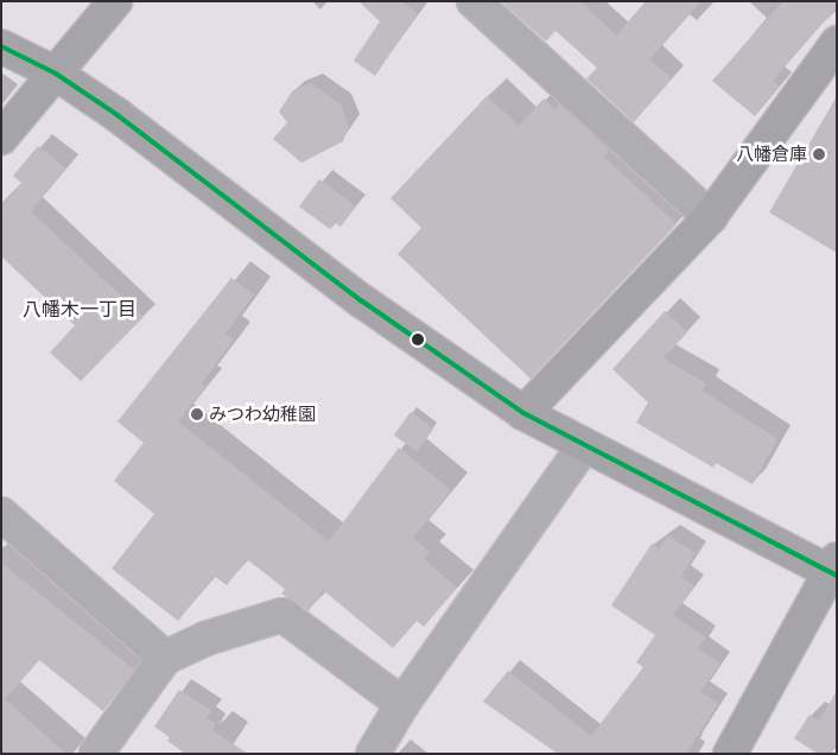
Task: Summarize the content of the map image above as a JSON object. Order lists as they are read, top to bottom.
{
  "districts": ["八幡木一丁目"],
  "places": ["八幡倉庫", "みつわ幼稚園"]
}
